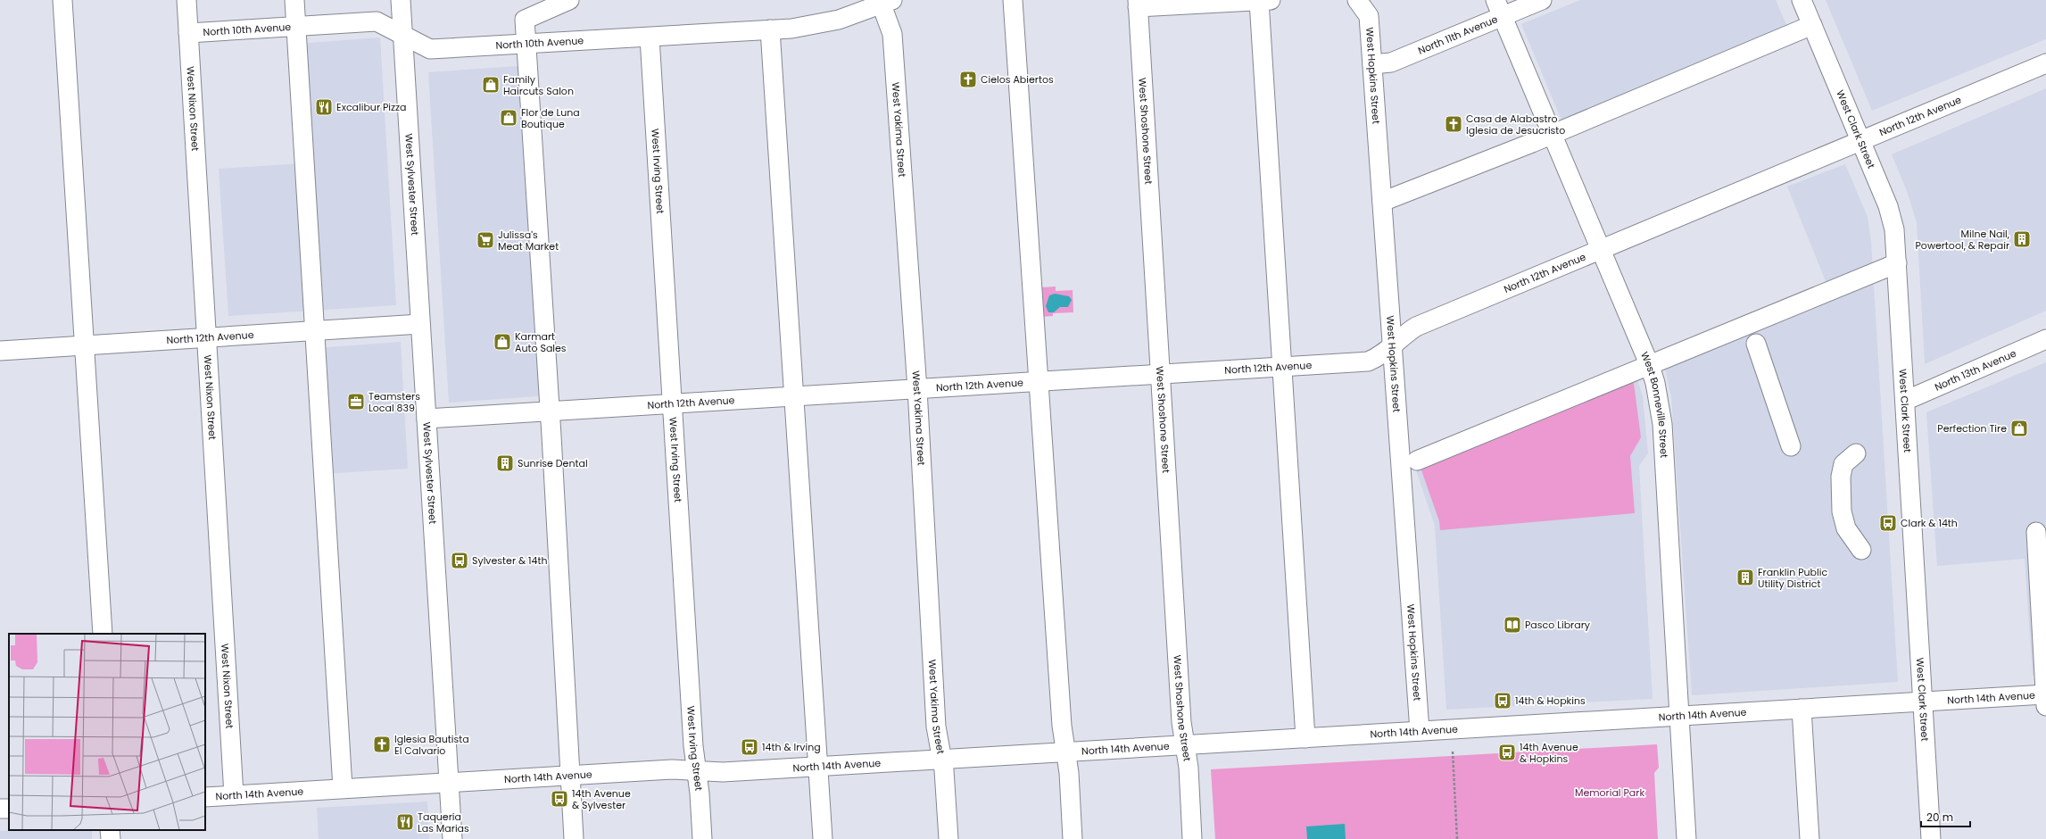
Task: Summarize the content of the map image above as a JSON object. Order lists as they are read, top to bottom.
{
  "streets": {
    "street": [
      "North 10th Avenue",
      "North 11th Avenue",
      "West Hopkins Street",
      "West Nixon Street",
      "North 12th Avenue",
      "West Clark Street",
      "West Yakima Street",
      "West Shoshone Street",
      "West Irving Street",
      "West Sylvester Street",
      "North 13th Avenue",
      "West Bonneville Street",
      "North 14th Avenue"
    ]
  },
  "crossings": [
    ["North 10th Avenue", "West Nixon Street"],
    ["North 10th Avenue", "West Yakima Street"],
    ["North 10th Avenue", "West Irving Street"],
    ["North 10th Avenue", "West Sylvester Street"],
    ["North 11th Avenue", "West Hopkins Street"],
    ["North 11th Avenue", "West Bonneville Street"],
    ["West Hopkins Street", "North 12th Avenue"],
    ["West Hopkins Street", "North 14th Avenue"],
    ["West Nixon Street", "North 12th Avenue"],
    ["West Nixon Street", "North 14th Avenue"],
    ["North 12th Avenue", "West Clark Street"],
    ["North 12th Avenue", "West Yakima Street"],
    ["North 12th Avenue", "West Shoshone Street"],
    ["North 12th Avenue", "West Irving Street"],
    ["North 12th Avenue", "West Sylvester Street"],
    ["North 12th Avenue", "West Bonneville Street"],
    ["West Clark Street", "North 13th Avenue"],
    ["West Clark Street", "North 14th Avenue"],
    ["West Yakima Street", "North 14th Avenue"],
    ["West Shoshone Street", "North 14th Avenue"],
    ["West Irving Street", "North 14th Avenue"],
    ["West Sylvester Street", "North 14th Avenue"],
    ["West Bonneville Street", "North 14th Avenue"]
  ],
  "parks": ["Memorial Park"],
  "places": {
    "church": ["Cielos Abiertos", "Casa de Alabastro Iglesia de Jesucristo", "Iglesia Bautista El Calvario"],
    "shop": [
      "Family Haircuts Salon",
      "Flor de Luna Boutique",
      "Karmart Auto Sales",
      "Perfection Tire"
    ],
    "restaurant": ["Excalibur Pizza", "Taqueria Las Marias"],
    "building": ["Milne Nail, Powertool, & Repair", "Sunrise Dental", "Franklin Public Utility District"],
    "supermarket": ["Julissa's Meat Market"],
    "office": ["Teamsters Local 839"],
    "bus stop": [
      "Clark & 14th",
      "Sylvester & 14th",
      "14th & Hopkins",
      "14th & Irving",
      "14th Avenue & Hopkins",
      "14th Avenue & Sylvester"
    ],
    "library": ["Pasco Library"]
  },
  "scale_bar": "20 m"
}
